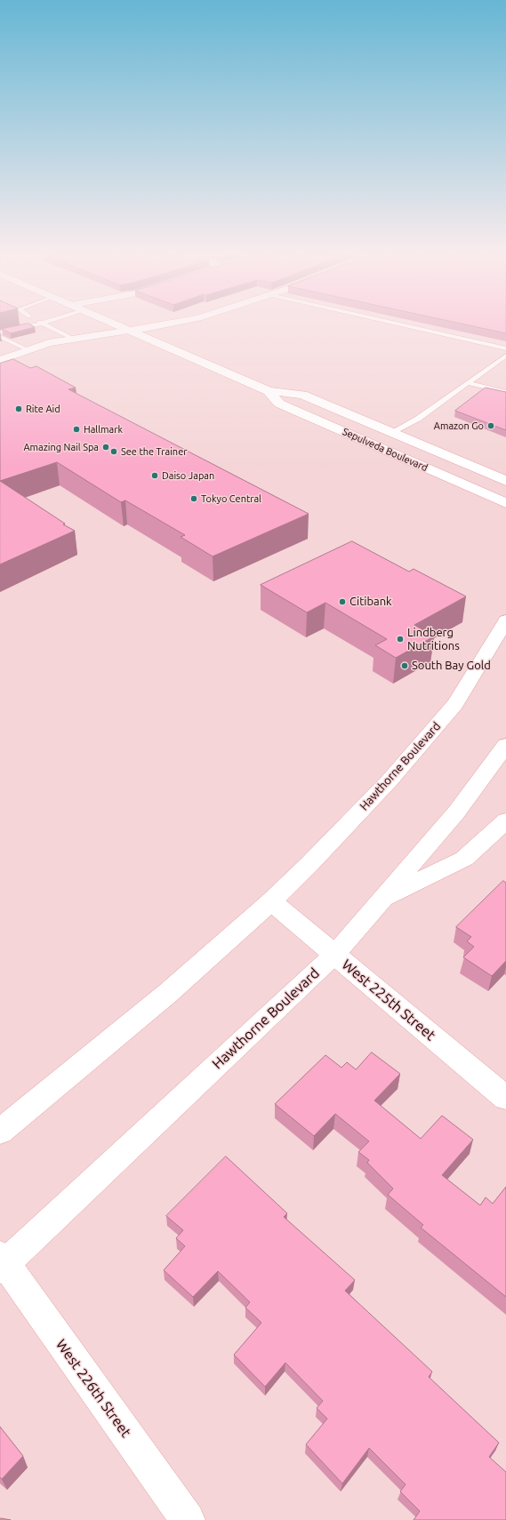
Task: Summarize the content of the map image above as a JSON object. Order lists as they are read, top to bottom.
{
  "streets": {
    "main road": [
      "Sepulveda Boulevard",
      "Hawthorne Boulevard",
      "West 225th Street",
      "West 226th Street"
    ]
  },
  "crossings": [
    ["Hawthorne Boulevard", "West 225th Street"],
    ["Hawthorne Boulevard", "West 226th Street"]
  ],
  "places": [
    "Rite Aid",
    "Amazon Go",
    "Hallmark",
    "Amazing Nail Spa",
    "See the Trainer",
    "Daiso Japan",
    "Tokyo Central",
    "Citibank",
    "Lindberg Nutritions",
    "South Bay Gold"
  ]
}
